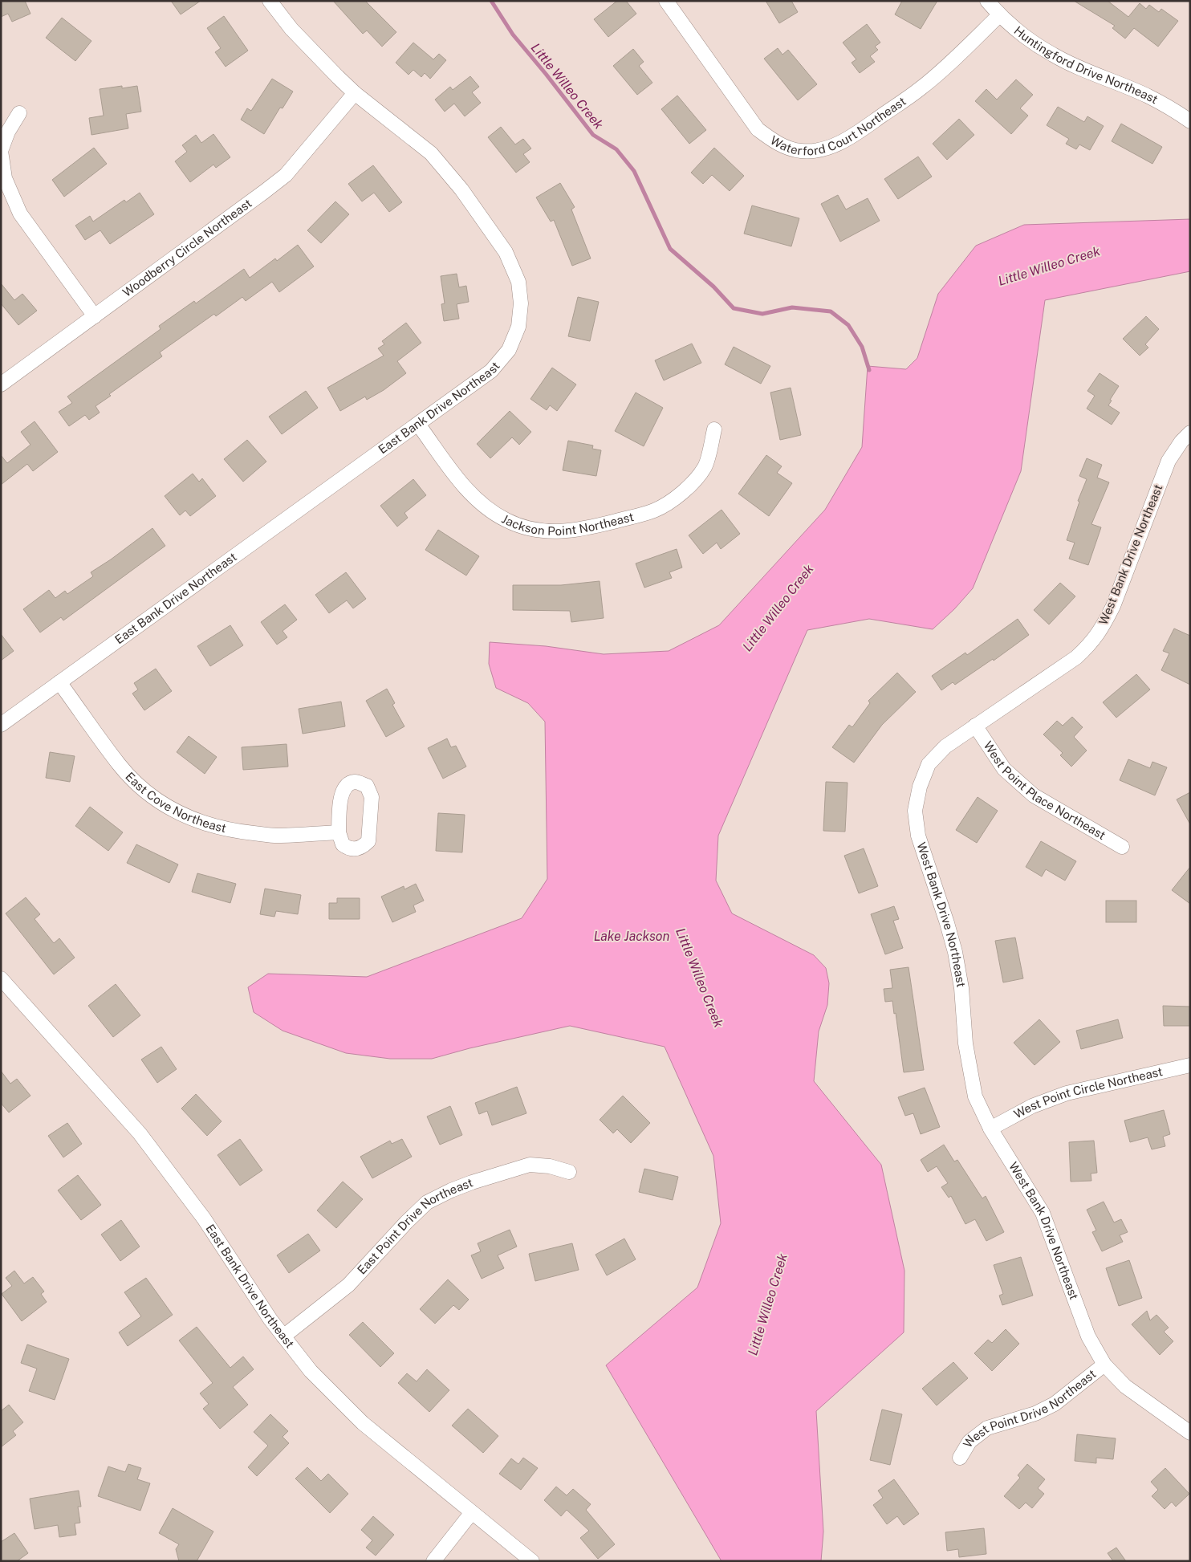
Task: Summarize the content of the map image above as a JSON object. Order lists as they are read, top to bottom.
{
  "streets": {
    "street": [
      "Huntingford Drive Northeast",
      "Waterford Court Northeast",
      "Woodberry Circle Northeast",
      "East Bank Drive Northeast",
      "Jackson Point Northeast",
      "West Bank Drive Northeast",
      "West Point Place Northeast",
      "East Cove Northeast",
      "West Point Circle Northeast",
      "East Point Drive Northeast",
      "West Point Drive Northeast"
    ]
  },
  "crossings": [
    ["Huntingford Drive Northeast", "Waterford Court Northeast"],
    ["Woodberry Circle Northeast", "East Bank Drive Northeast"],
    ["East Bank Drive Northeast", "Jackson Point Northeast"],
    ["East Bank Drive Northeast", "East Cove Northeast"],
    ["East Bank Drive Northeast", "East Point Drive Northeast"],
    ["West Bank Drive Northeast", "West Point Place Northeast"],
    ["West Bank Drive Northeast", "West Point Circle Northeast"],
    ["West Bank Drive Northeast", "West Point Drive Northeast"]
  ],
  "water": ["Little Willeo Creek", "Lake Jackson"]
}
